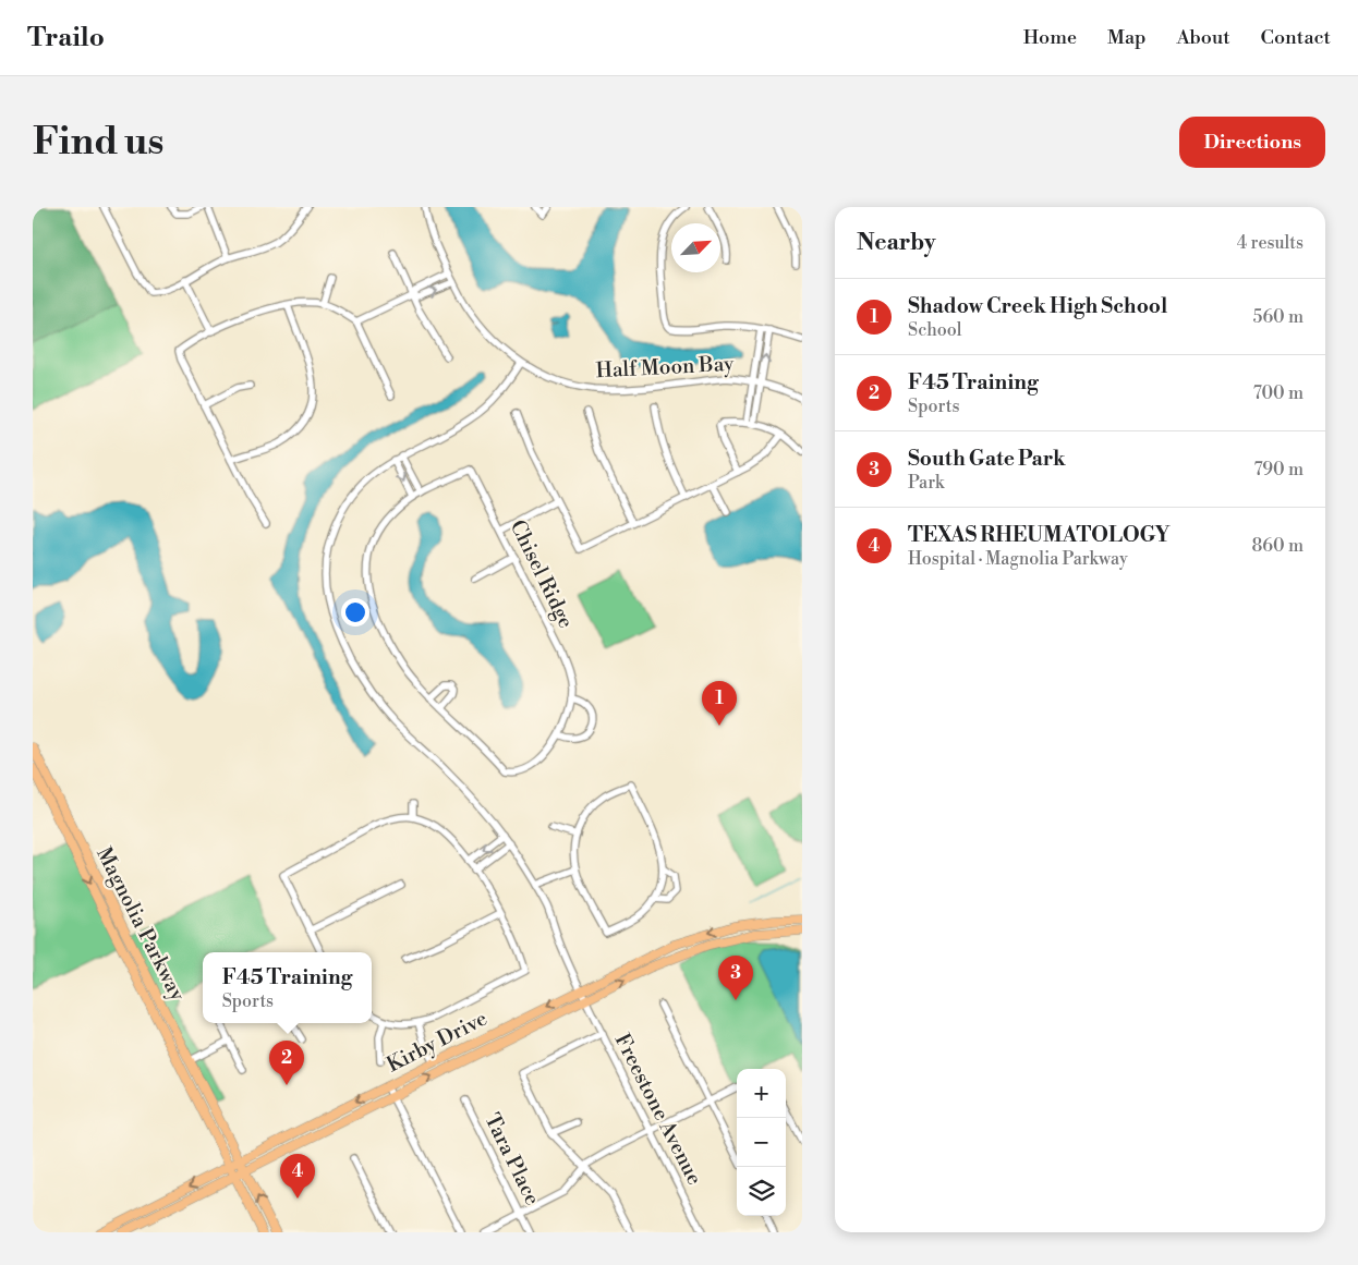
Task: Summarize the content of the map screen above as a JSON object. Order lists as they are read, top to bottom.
{
  "streets": {
    "main road": ["Magnolia Parkway", "Kirby Drive"],
    "street": [
      "Half Moon Bay",
      "Chisel Ridge",
      "Freestone Avenue",
      "Tara Place"
    ]
  },
  "crossings": [
    ["Half Moon Bay", "Freestone Avenue"],
    ["Magnolia Parkway", "Kirby Drive"],
    ["Kirby Drive", "Freestone Avenue"]
  ],
  "north": "top right",
  "page": {
    "header": "Trailo",
    "nav": [
      "Home",
      "Map",
      "About",
      "Contact"
    ],
    "buttons": "Directions",
    "title": "Find us",
    "heading": ["Nearby", "4 results"],
    "list": [
      {
        "mark": "1",
        "name": "Shadow Creek High School",
        "note": "School",
        "value": "560 m"
      },
      {
        "mark": "2",
        "name": "F45 Training",
        "note": "Sports",
        "value": "700 m"
      },
      {
        "mark": "3",
        "name": "South Gate Park",
        "note": "Park",
        "value": "790 m"
      },
      {
        "mark": "4",
        "name": "TEXAS RHEUMATOLOGY",
        "note": "Hospital · Magnolia Parkway",
        "value": "860 m"
      }
    ],
    "pins": [
      "1",
      "3",
      "2",
      "4"
    ],
    "popup": ["F45 Training", "Sports"],
    "map_buttons": ["+", "−"]
  }
}
